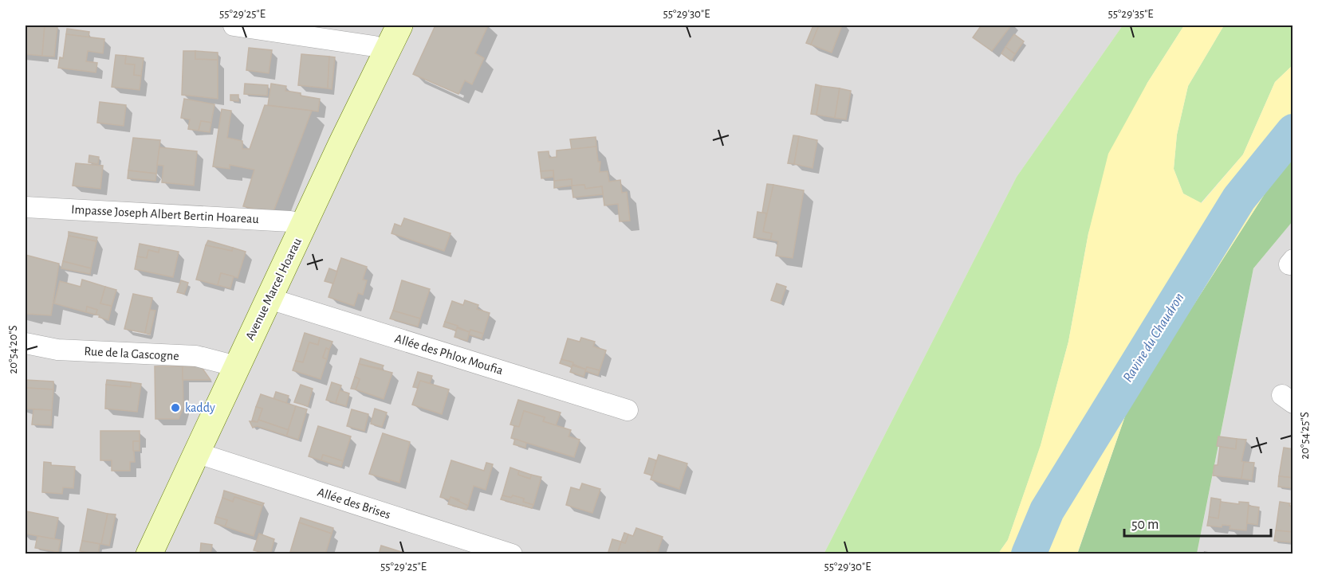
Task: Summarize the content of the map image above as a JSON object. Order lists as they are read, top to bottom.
{
  "streets": {
    "main road": ["Avenue Marcel Hoarau"],
    "street": [
      "Impasse Joseph Albert Bertin Hoareau",
      "Rue de la Gascogne",
      "Allée des Phlox Moufia",
      "Allée des Brises"
    ]
  },
  "crossings": [
    ["Impasse Joseph Albert Bertin Hoareau", "Avenue Marcel Hoarau"],
    ["Avenue Marcel Hoarau", "Rue de la Gascogne"],
    ["Avenue Marcel Hoarau", "Allée des Phlox Moufia"],
    ["Avenue Marcel Hoarau", "Allée des Brises"]
  ],
  "water": ["Ravine du Chaudron"],
  "places": ["kaddy"],
  "scale_bar": "50 m",
  "coordinates": [
    "55°29'25\"E",
    "55°29'30\"E",
    "55°29'35\"E",
    "20°54'20\"S",
    "20°54'25\"S"
  ]
}
